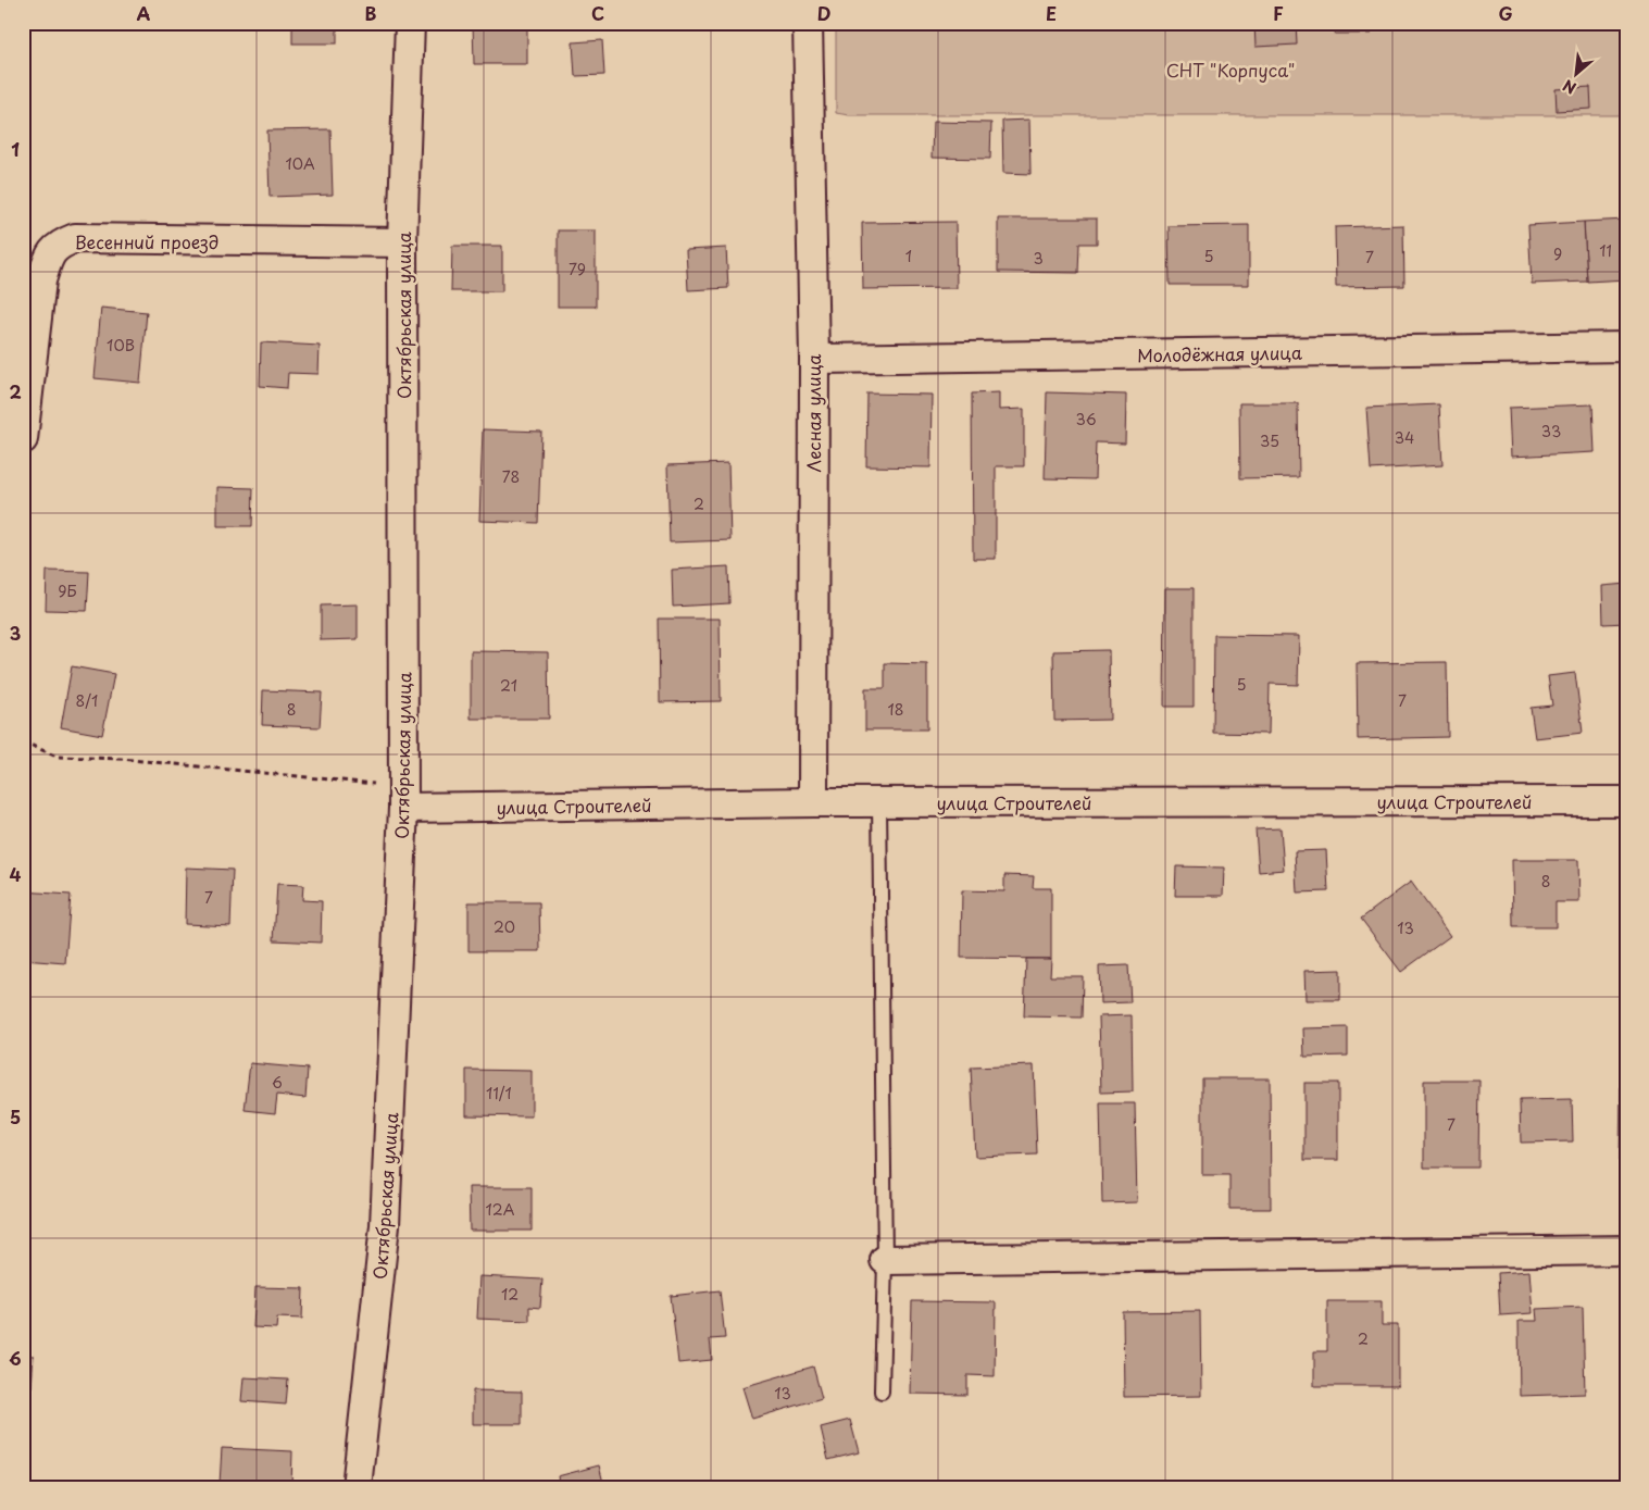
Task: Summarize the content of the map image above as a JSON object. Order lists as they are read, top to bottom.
{
  "streets": {
    "street": [
      "Весенний проезд",
      "Октябрьская улица",
      "Молодёжная улица",
      "Лесная улица",
      "улица Строителей"
    ]
  },
  "crossings": [
    ["Весенний проезд", "Октябрьская улица"],
    ["Октябрьская улица", "улица Строителей"],
    ["Молодёжная улица", "Лесная улица"],
    ["Лесная улица", "улица Строителей"]
  ],
  "parks": ["СНТ \"Корпуса\""],
  "house_numbers": [
    "10А",
    "11",
    "9",
    "1",
    "5",
    "7",
    "3",
    "79",
    "10В",
    "36",
    "33",
    "34",
    "35",
    "78",
    "2",
    "9Б",
    "5",
    "21",
    "8/1",
    "7",
    "8",
    "18",
    "8",
    "7",
    "20",
    "13",
    "6",
    "11/1",
    "7",
    "12А",
    "12",
    "2",
    "13"
  ],
  "north": "bottom left",
  "grid": {
    "columns": [
      "A",
      "B",
      "C",
      "D",
      "E",
      "F",
      "G"
    ],
    "rows": [
      "1",
      "2",
      "3",
      "4",
      "5",
      "6"
    ]
  }
}
